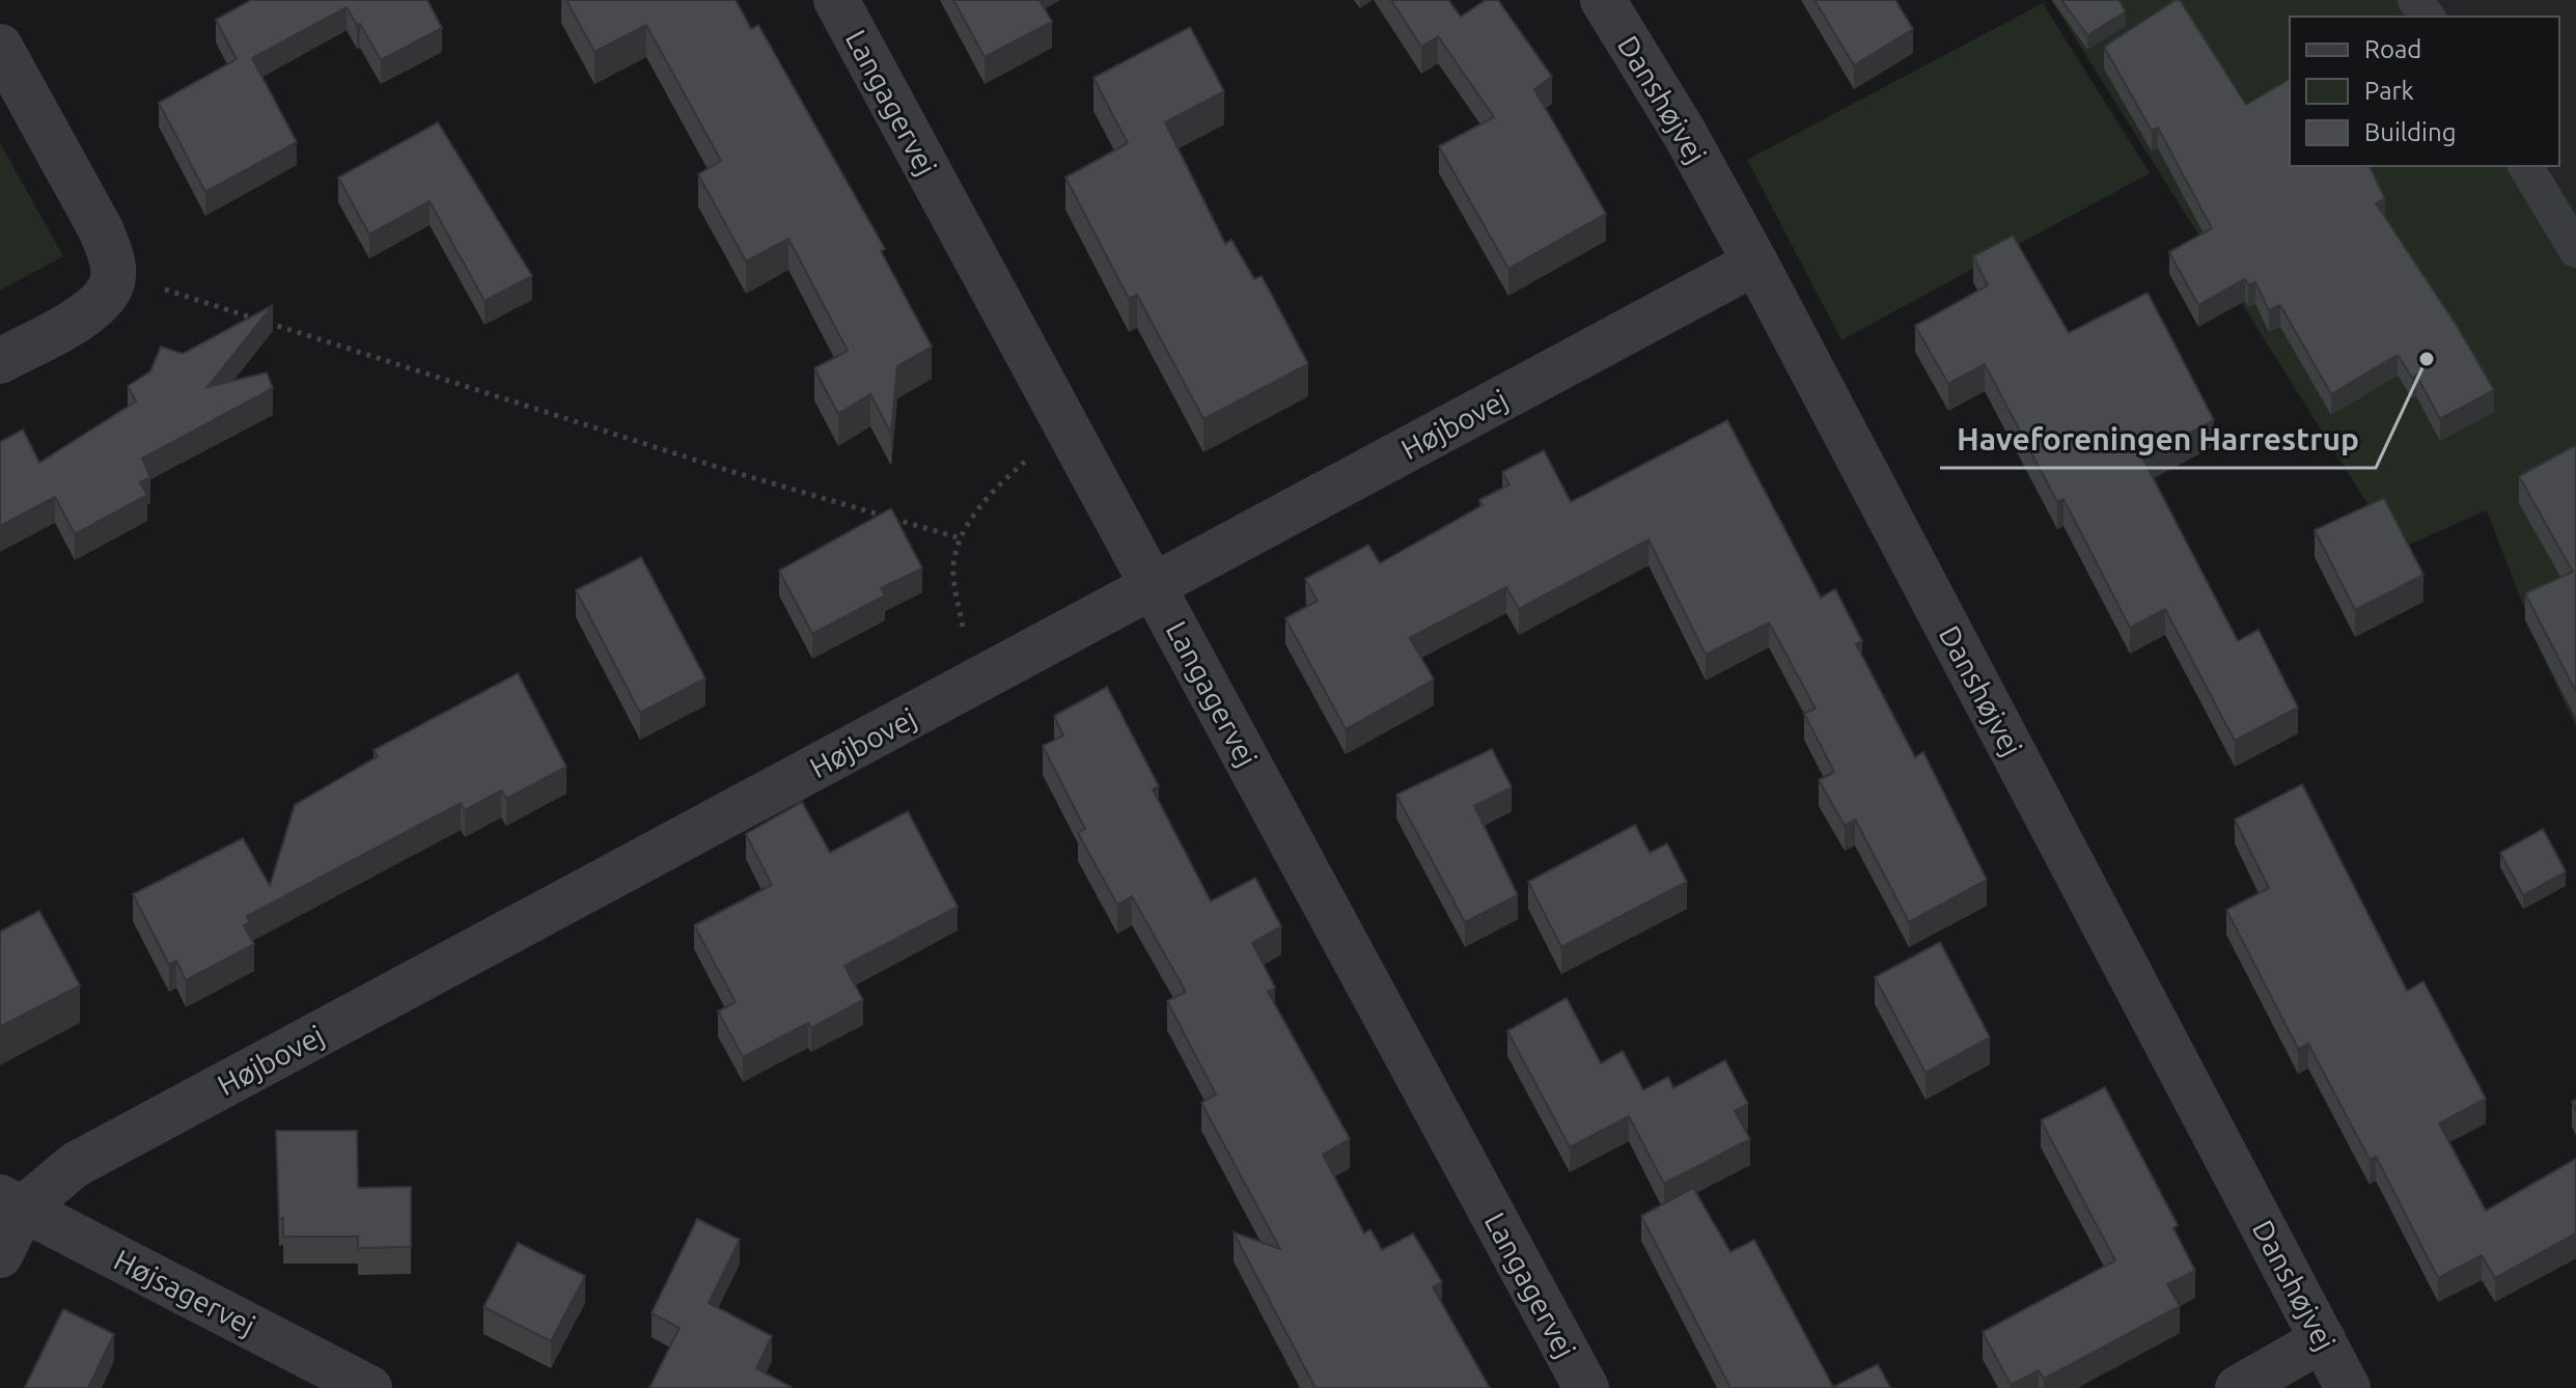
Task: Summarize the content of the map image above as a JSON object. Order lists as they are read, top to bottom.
{
  "streets": {
    "street": [
      "Danshøjvej",
      "Langagervej",
      "Højbovej",
      "Højsagervej"
    ]
  },
  "crossings": [
    ["Danshøjvej", "Højbovej"],
    ["Langagervej", "Højbovej"],
    ["Højbovej", "Højsagervej"]
  ],
  "places": ["Haveforeningen Harrestrup"],
  "legend": ["Road", "Park", "Building"]
}
